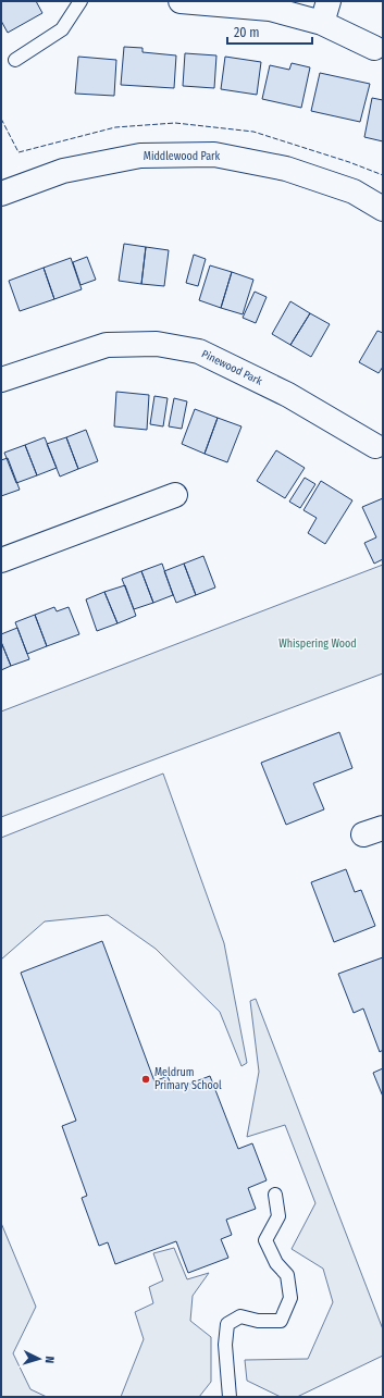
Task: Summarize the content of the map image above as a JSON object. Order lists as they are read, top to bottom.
{
  "streets": {
    "street": ["Middlewood Park", "Pinewood Park"]
  },
  "parks": ["Whispering Wood"],
  "places": ["Meldrum Primary School"],
  "scale_bar": "20 m",
  "north": "right"
}
